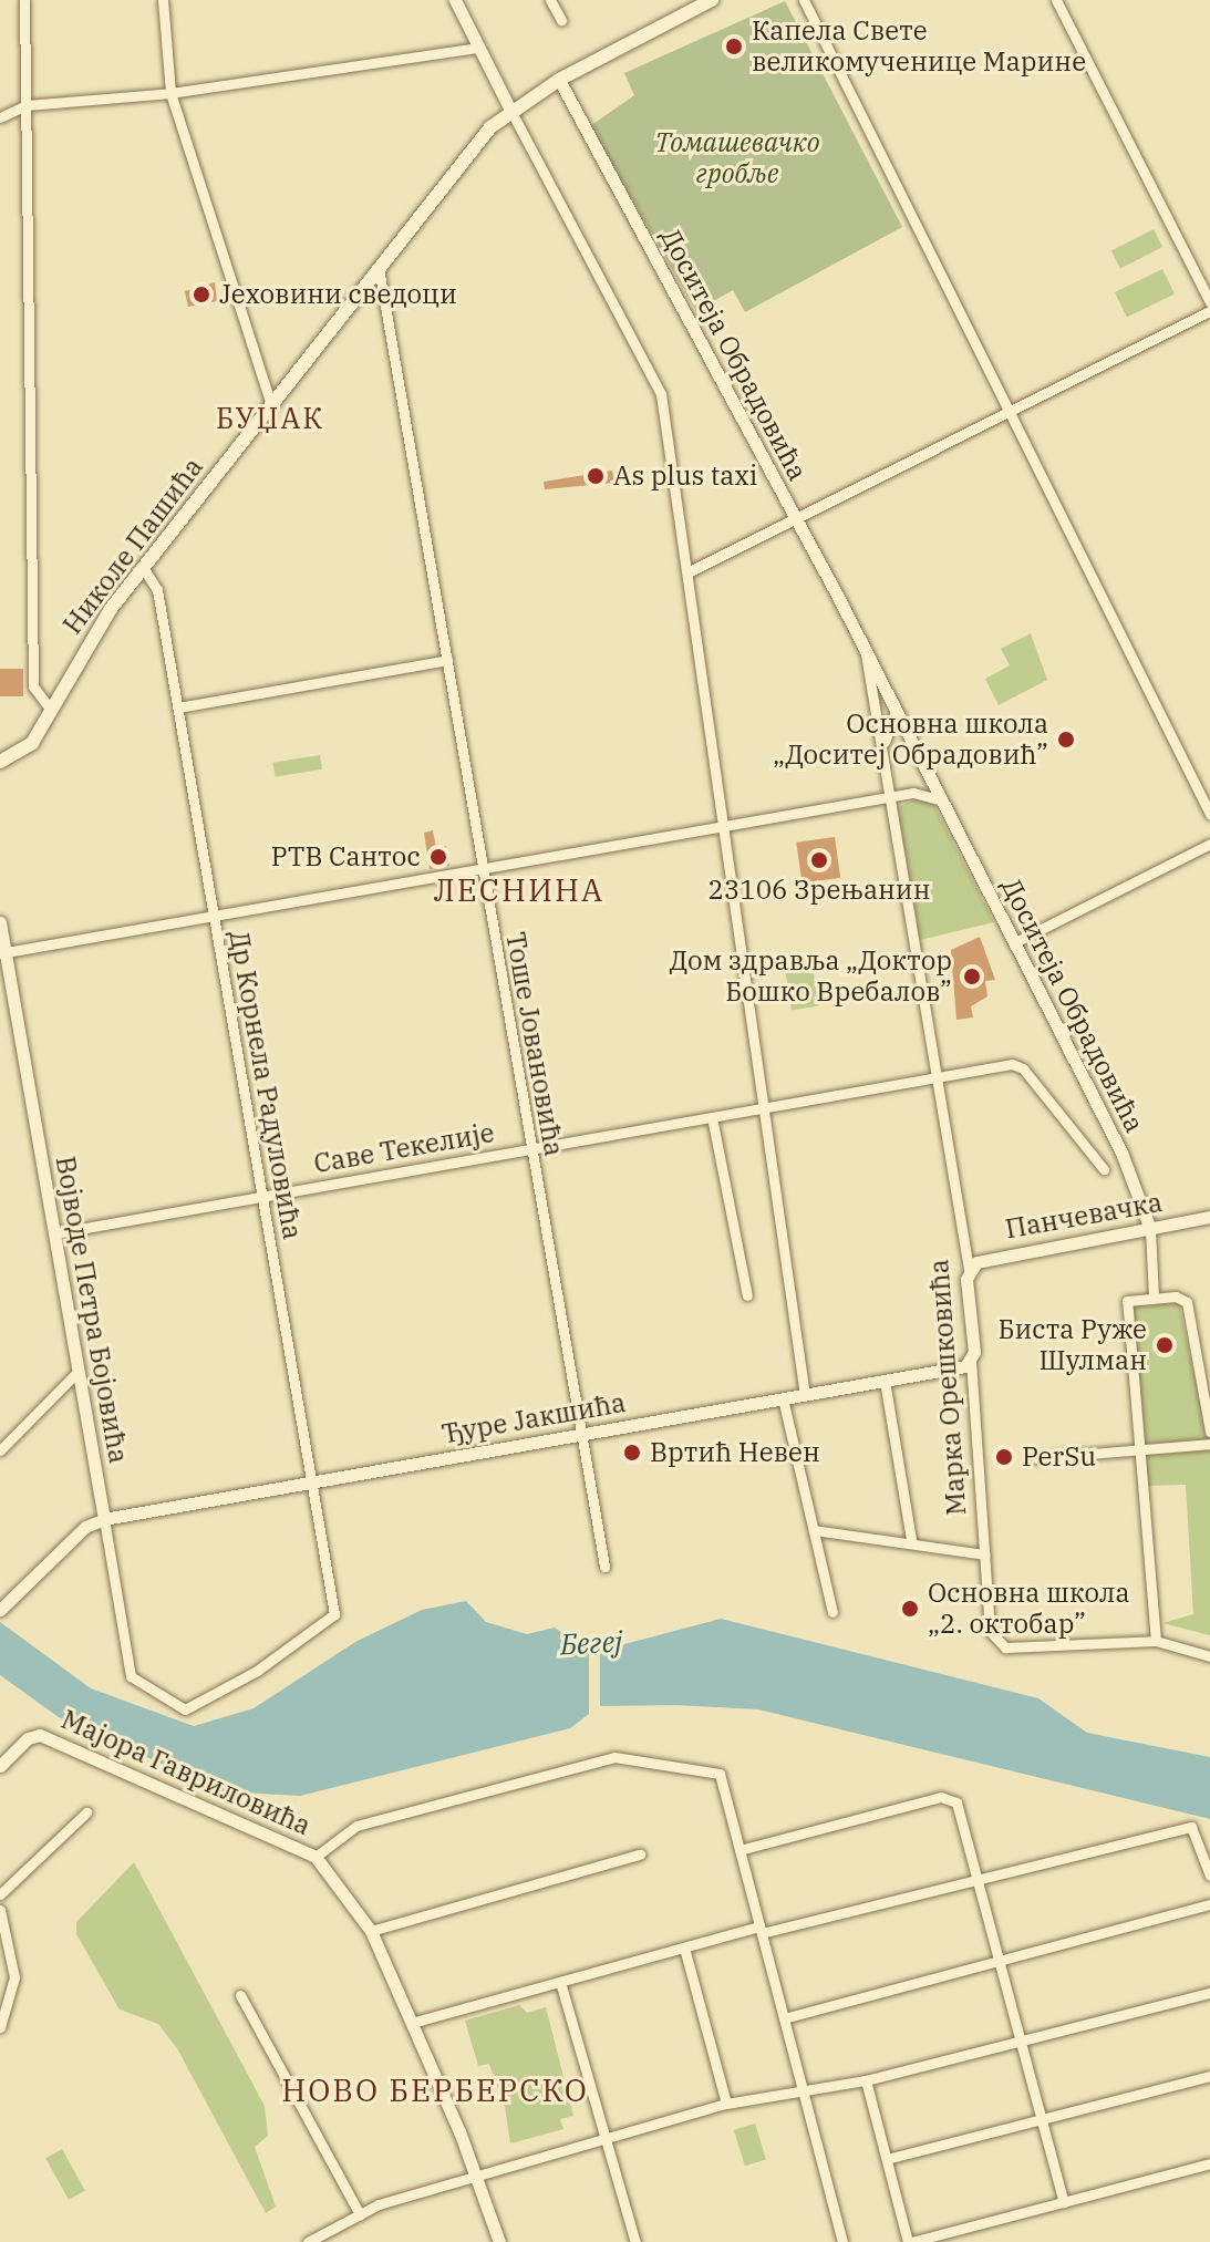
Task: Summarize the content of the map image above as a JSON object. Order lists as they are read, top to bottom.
{
  "streets": {
    "main road": ["Николе Пашића"],
    "street": [
      "Доситеја Обрадовића",
      "Тоше Јовановића",
      "Др Корнела Радуловића",
      "Саве Текелије",
      "Панчевачка",
      "Војводе Петра Бојовића",
      "Марка Орешковића",
      "Ђуре Јакшића",
      "Мајора Гавриловића"
    ]
  },
  "crossings": [
    ["Доситеја Обрадовића", "Николе Пашића"],
    ["Доситеја Обрадовића", "Панчевачка"],
    ["Доситеја Обрадовића", "Марка Орешковића"],
    ["Николе Пашића", "Тоше Јовановића"],
    ["Николе Пашића", "Др Корнела Радуловића"],
    ["Тоше Јовановића", "Саве Текелије"],
    ["Тоше Јовановића", "Ђуре Јакшића"],
    ["Др Корнела Радуловића", "Саве Текелије"],
    ["Др Корнела Радуловића", "Војводе Петра Бојовића"],
    ["Др Корнела Радуловића", "Ђуре Јакшића"],
    ["Саве Текелије", "Војводе Петра Бојовића"],
    ["Саве Текелије", "Марка Орешковића"],
    ["Панчевачка", "Марка Орешковића"],
    ["Војводе Петра Бојовића", "Ђуре Јакшића"],
    ["Марка Орешковића", "Ђуре Јакшића"]
  ],
  "districts": ["БУЏАК", "ЛЕСНИНА", "НОВО БЕРБЕРСКО"],
  "water": ["Бегеј"],
  "parks": ["Томашевачко гробље"],
  "places": [
    "Капела Свете великомученице Марине",
    "Јеховини сведоци",
    "As plus taxi",
    "Основна школа „Доситеј Обрадовић”",
    "РТВ Сантос",
    "23106 Зрењанин",
    "Дом здравља „Доктор Бошко Вребалов”",
    "Биста Руже Шулман",
    "Вртић Невен",
    "PerSu",
    "Основна школа „2. октобар”"
  ]
}
